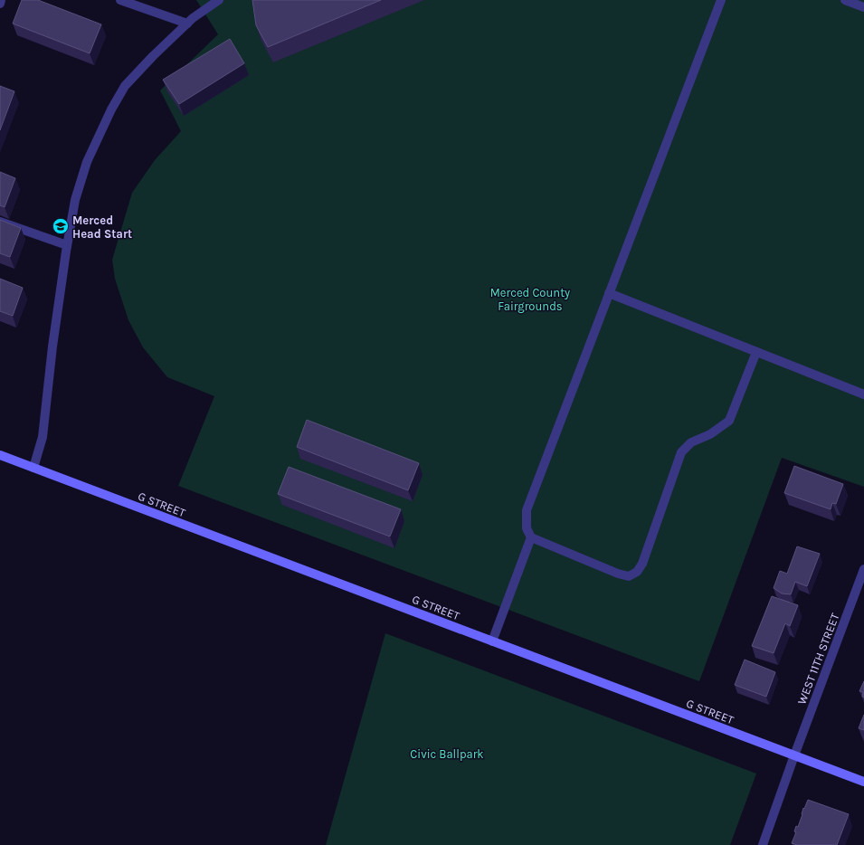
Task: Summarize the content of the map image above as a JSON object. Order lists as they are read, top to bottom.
{
  "streets": {
    "main road": ["G STREET"],
    "street": ["WEST 11TH STREET"]
  },
  "crossings": [
    ["G STREET", "WEST 11TH STREET"]
  ],
  "parks": ["Merced County Fairgrounds", "Civic Ballpark"],
  "places": {
    "school or university": ["Merced Head Start"]
  }
}
